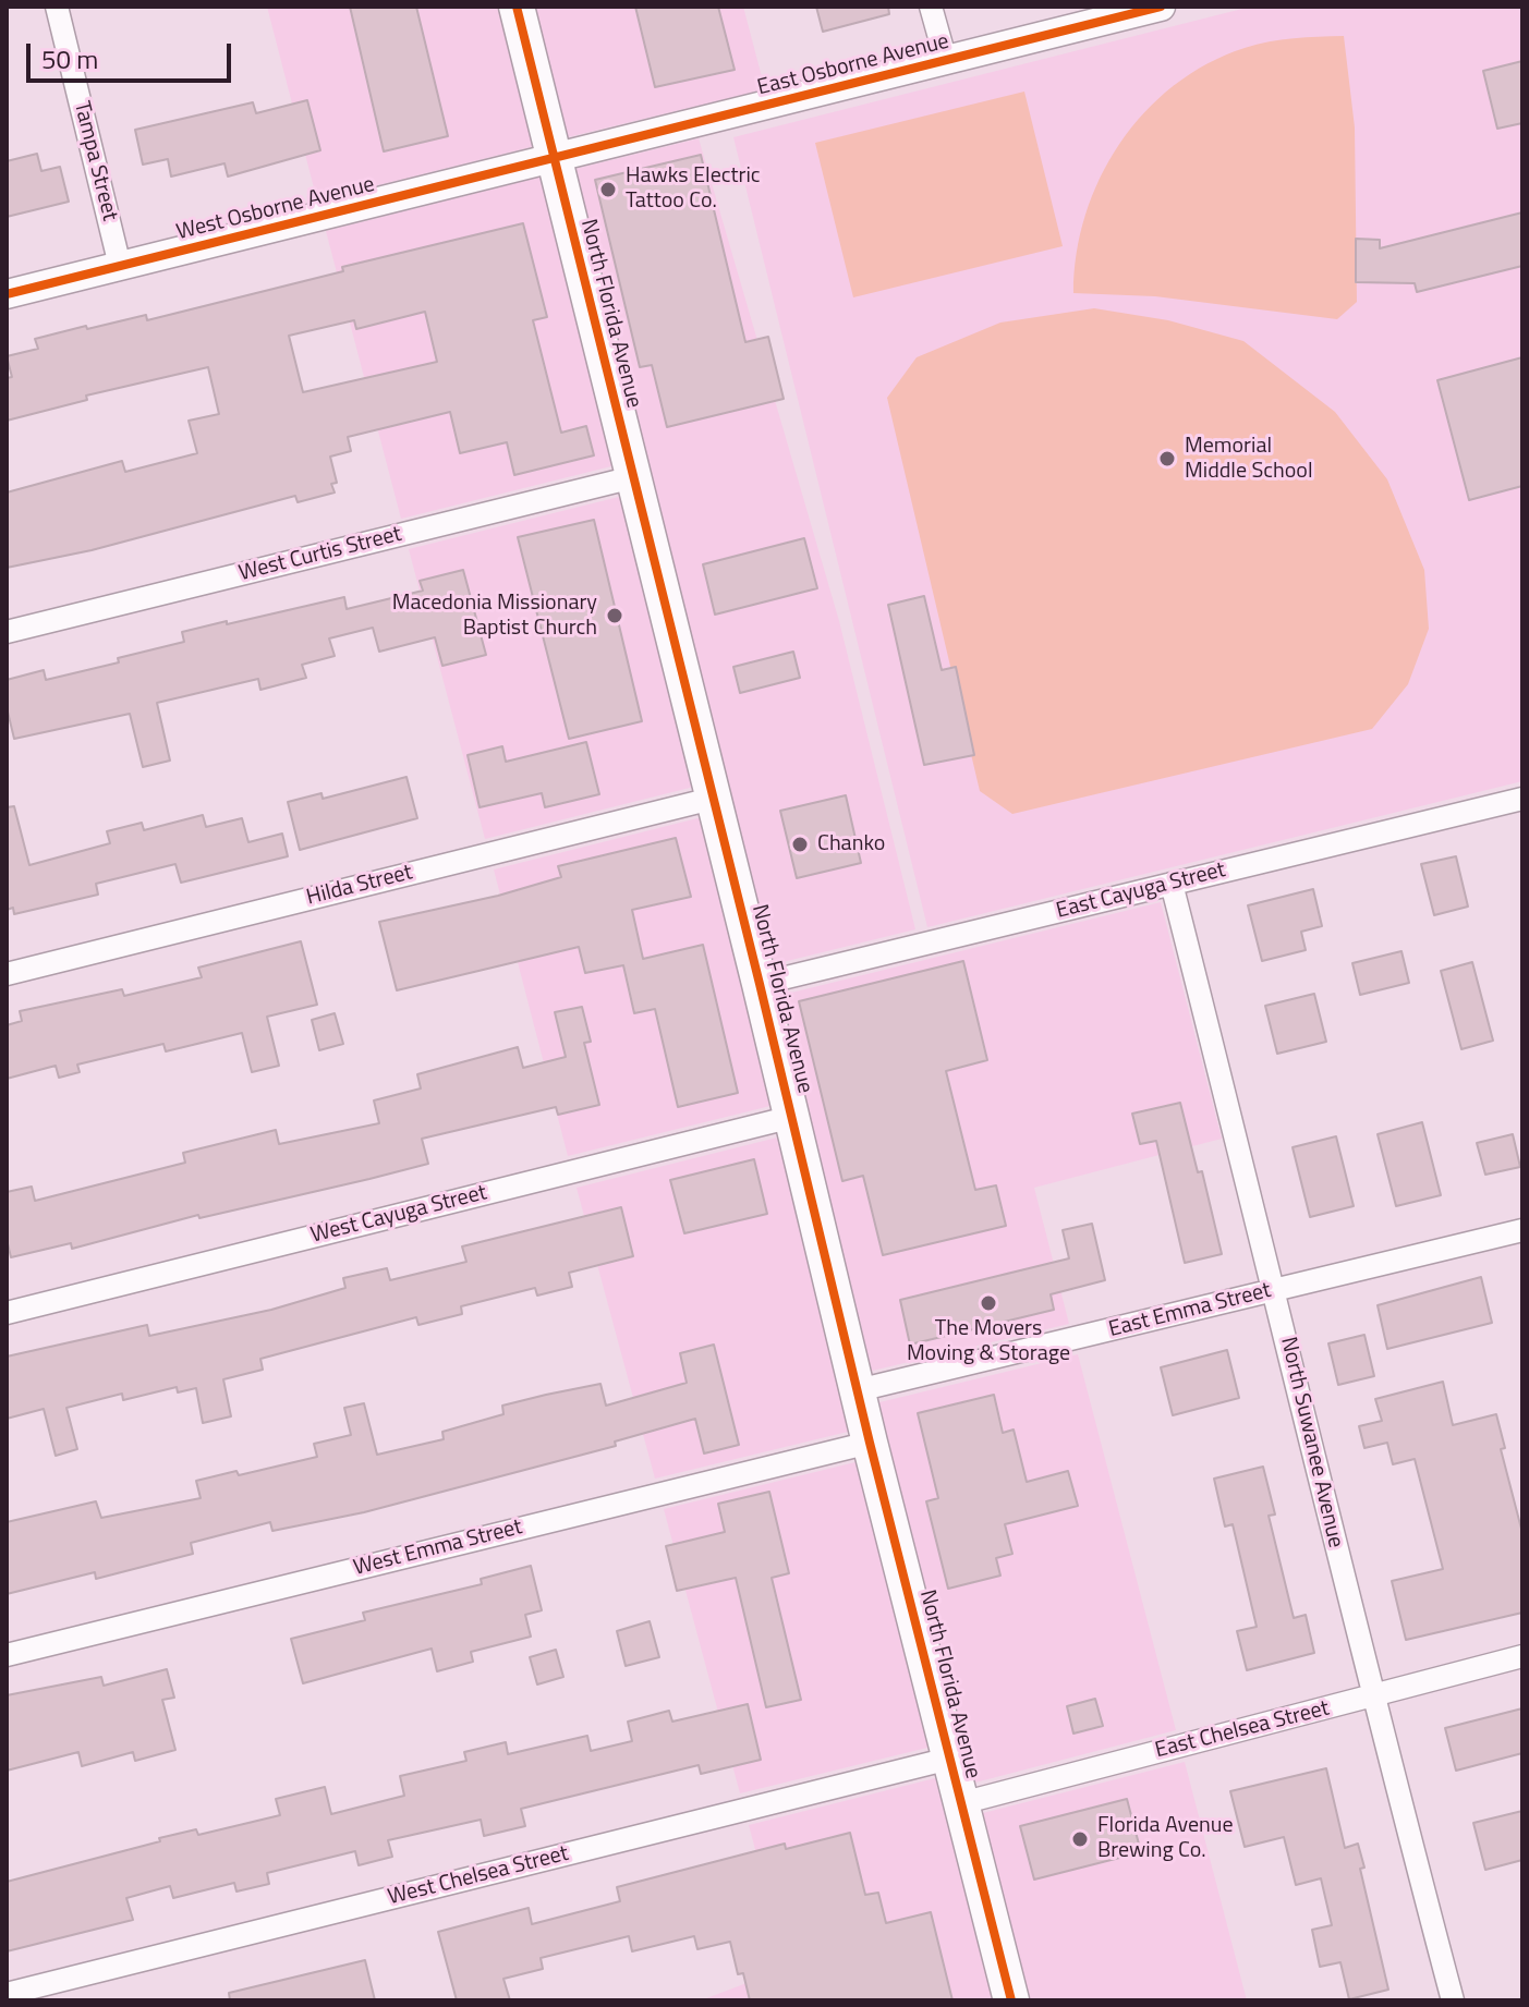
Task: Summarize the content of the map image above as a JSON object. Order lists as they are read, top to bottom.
{
  "streets": {
    "main road": ["North Florida Avenue"],
    "street": [
      "East Osborne Avenue",
      "Tampa Street",
      "West Osborne Avenue",
      "West Curtis Street",
      "Hilda Street",
      "East Cayuga Street",
      "West Cayuga Street",
      "East Emma Street",
      "North Suwanee Avenue",
      "West Emma Street",
      "East Chelsea Street",
      "West Chelsea Street"
    ]
  },
  "crossings": [
    ["East Osborne Avenue", "West Osborne Avenue"],
    ["East Osborne Avenue", "North Florida Avenue"],
    ["Tampa Street", "West Osborne Avenue"],
    ["West Osborne Avenue", "North Florida Avenue"],
    ["North Florida Avenue", "West Curtis Street"],
    ["North Florida Avenue", "Hilda Street"],
    ["North Florida Avenue", "East Cayuga Street"],
    ["North Florida Avenue", "West Cayuga Street"],
    ["North Florida Avenue", "East Emma Street"],
    ["North Florida Avenue", "West Emma Street"],
    ["North Florida Avenue", "East Chelsea Street"],
    ["North Florida Avenue", "West Chelsea Street"],
    ["East Cayuga Street", "North Suwanee Avenue"],
    ["East Emma Street", "North Suwanee Avenue"],
    ["North Suwanee Avenue", "East Chelsea Street"]
  ],
  "places": [
    "Hawks Electric Tattoo Co.",
    "Memorial Middle School",
    "Macedonia Missionary Baptist Church",
    "Chanko",
    "The Movers Moving & Storage",
    "Florida Avenue Brewing Co."
  ],
  "scale_bar": "50 m"
}
